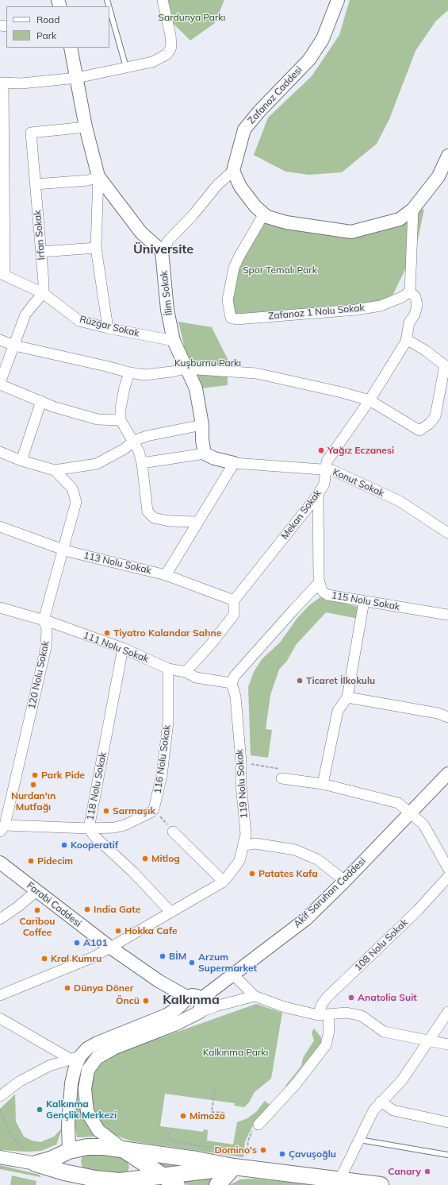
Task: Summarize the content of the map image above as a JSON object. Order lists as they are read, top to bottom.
{
  "streets": {
    "street": [
      "Zafanoz Caddesi",
      "İrfan Sokak",
      "İlim Sokak",
      "Zafanoz 1 Nolu Sokak",
      "Rüzgar Sokak",
      "Konut Sokak",
      "Mekan Sokak",
      "113 Nolu Sokak",
      "115 Nolu Sokak",
      "111 Nolu Sokak",
      "120 Nolu Sokak",
      "116 Nolu Sokak",
      "119 Nolu Sokak",
      "118 Nolu Sokak",
      "Akif Saruhan Caddesi",
      "Farabi Caddesi",
      "108 Nolu Sokak"
    ]
  },
  "crossings": [
    ["İrfan Sokak", "Rüzgar Sokak"],
    ["İlim Sokak", "Rüzgar Sokak"],
    ["Konut Sokak", "Mekan Sokak"],
    ["Mekan Sokak", "113 Nolu Sokak"],
    ["113 Nolu Sokak", "120 Nolu Sokak"],
    ["111 Nolu Sokak", "120 Nolu Sokak"],
    ["111 Nolu Sokak", "116 Nolu Sokak"],
    ["111 Nolu Sokak", "119 Nolu Sokak"],
    ["111 Nolu Sokak", "118 Nolu Sokak"],
    ["119 Nolu Sokak", "118 Nolu Sokak"],
    ["119 Nolu Sokak", "Farabi Caddesi"]
  ],
  "districts": ["Üniversite", "Kalkınma"],
  "parks": [
    "Sardunya Parkı",
    "Spor Temalı Park",
    "Kuşburnu Parkı",
    "Kalkınma Parkı"
  ],
  "places": [
    "Yağız Eczanesi",
    "Tiyatro Kalandar Sahne",
    "Ticaret İlkokulu",
    "Park Pide",
    "Nurdan'ın Mutfağı",
    "Sarmaşık",
    "Kooperatif",
    "Mitlog",
    "Pidecim",
    "Patates Kafa",
    "India Gate",
    "Caribou Coffee",
    "Hokka Cafe",
    "A101",
    "BİM",
    "Kral Kumru",
    "Arzum Supermarket",
    "Dünya Döner",
    "Anatolia Suit",
    "Öncü",
    "Kalkınma Gençlik Merkezi",
    "Mimoza",
    "Domino's",
    "Çavuşoğlu",
    "Canary"
  ],
  "legend": ["Road", "Park"]
}
